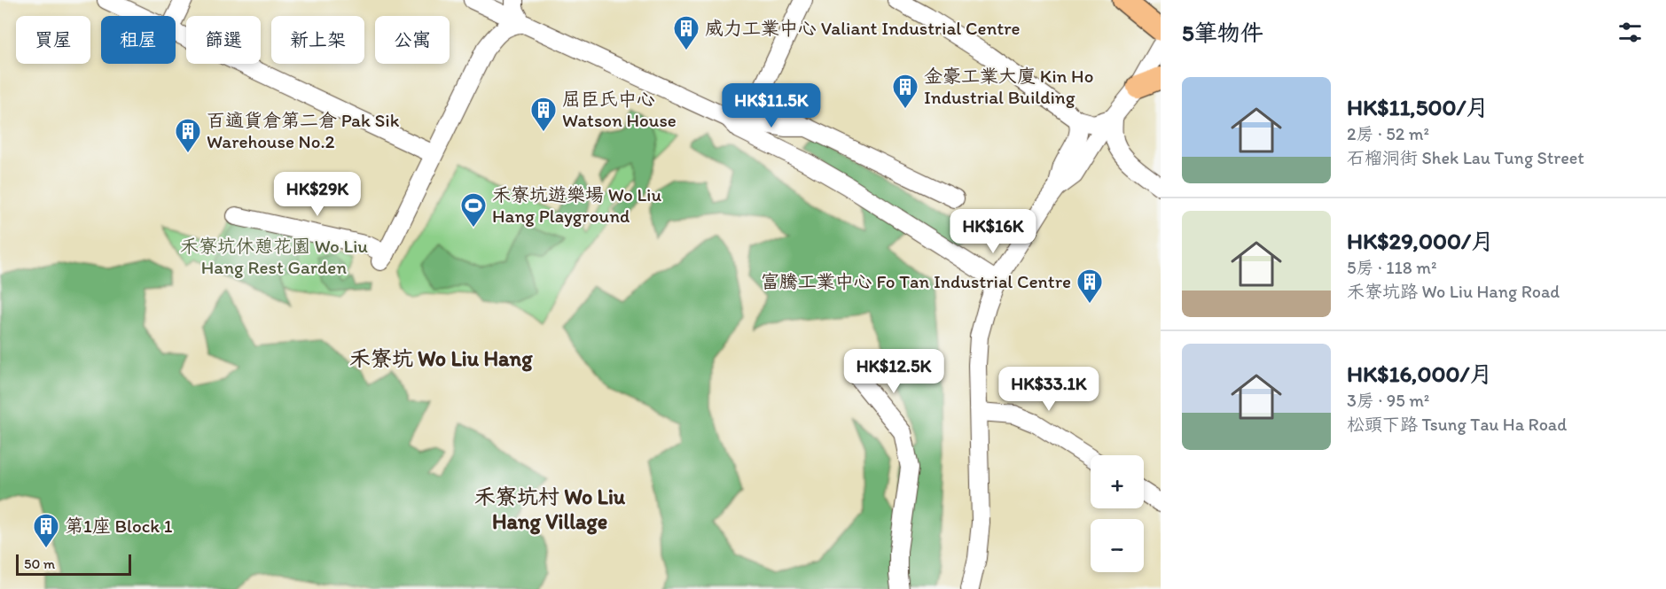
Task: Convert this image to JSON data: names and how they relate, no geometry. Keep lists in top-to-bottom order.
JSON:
{
  "districts": ["禾寮坑 Wo Liu Hang", "禾寮坑村 Wo Liu Hang Village"],
  "parks": ["禾寮坑休憩花園 Wo Liu Hang Rest Garden"],
  "places": {
    "building": [
      "威力工業中心 Valiant Industrial Centre",
      "金豪工業大廈 Kin Ho Industrial Building",
      "屈臣氏中心 Watson House",
      "百適貨倉第二倉 Pak Sik Warehouse No.2",
      "富騰工業中心 Fo Tan Industrial Centre",
      "第1座 Block 1"
    ],
    "sports": ["禾寮坑遊樂場 Wo Liu Hang Playground"]
  },
  "scale_bar": "50 m",
  "page": {
    "heading": "5筆物件",
    "chip": [
      "買屋",
      "租屋",
      "篩選",
      "新上架",
      "公寓"
    ],
    "list": [
      {
        "name": "HK$11,500/月",
        "note": "2房 · 52 m² · 石榴洞街 Shek Lau Tung Street"
      },
      {
        "name": "HK$29,000/月",
        "note": "5房 · 118 m² · 禾寮坑路 Wo Liu Hang Road"
      },
      {
        "name": "HK$16,000/月",
        "note": "3房 · 95 m² · 松頭下路 Tsung Tau Ha Road"
      }
    ],
    "price": [
      "HK$11.5K",
      "HK$29K",
      "HK$16K",
      "HK$12.5K",
      "HK$33.1K"
    ],
    "map_buttons": ["+", "−"],
    "scale": "50 m"
  }
}
